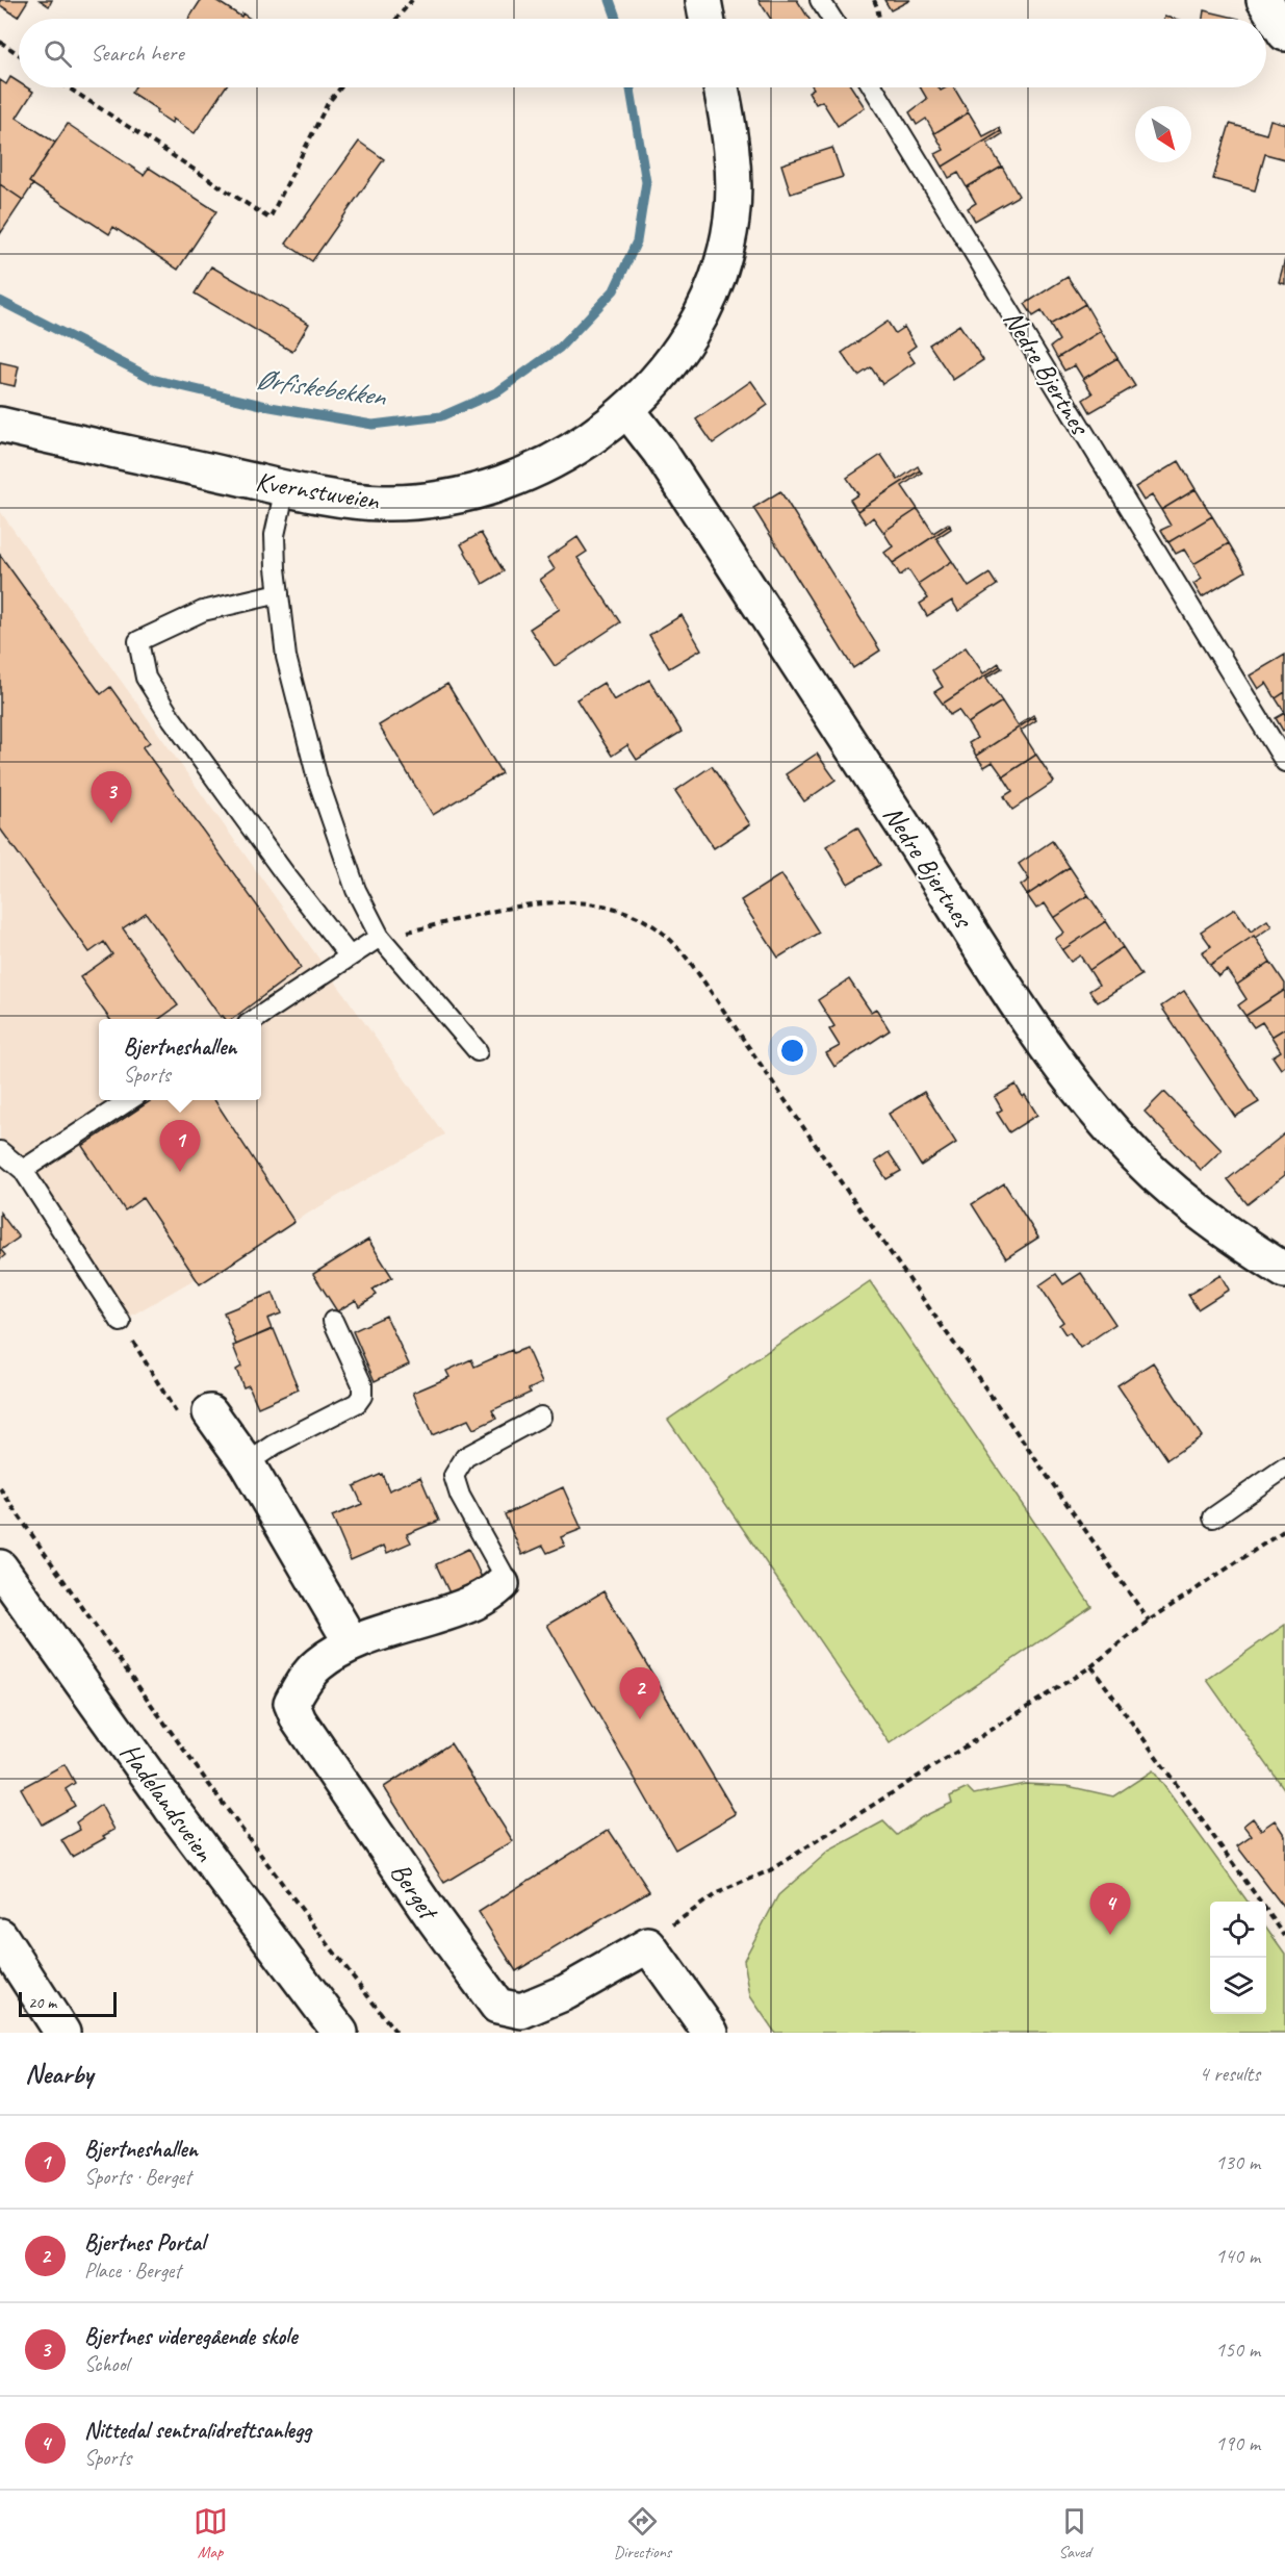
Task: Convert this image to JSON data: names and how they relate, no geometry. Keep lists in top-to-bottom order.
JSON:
{
  "streets": {
    "main road": [
      "Nedre Bjertnes",
      "Kvernstuveien",
      "Hadelandsveien",
      "Berget"
    ]
  },
  "crossings": [
    ["Nedre Bjertnes", "Kvernstuveien"]
  ],
  "water": ["Ørfiskebekken"],
  "scale_bar": "20 m",
  "north": "bottom right",
  "page": {
    "search": "Search here",
    "pins": [
      "3",
      "1",
      "2",
      "4"
    ],
    "popup": ["Bjertneshallen", "Sports"],
    "scale": "20 m",
    "heading": ["Nearby", "4 results"],
    "list": [
      {
        "mark": "1",
        "name": "Bjertneshallen",
        "note": "Sports · Berget",
        "value": "130 m"
      },
      {
        "mark": "2",
        "name": "Bjertnes Portal",
        "note": "Place · Berget",
        "value": "140 m"
      },
      {
        "mark": "3",
        "name": "Bjertnes videregående skole",
        "note": "School",
        "value": "150 m"
      },
      {
        "mark": "4",
        "name": "Nittedal sentralidrettsanlegg",
        "note": "Sports",
        "value": "190 m"
      }
    ],
    "nav": ["Map", "Directions", "Saved"]
  }
}
